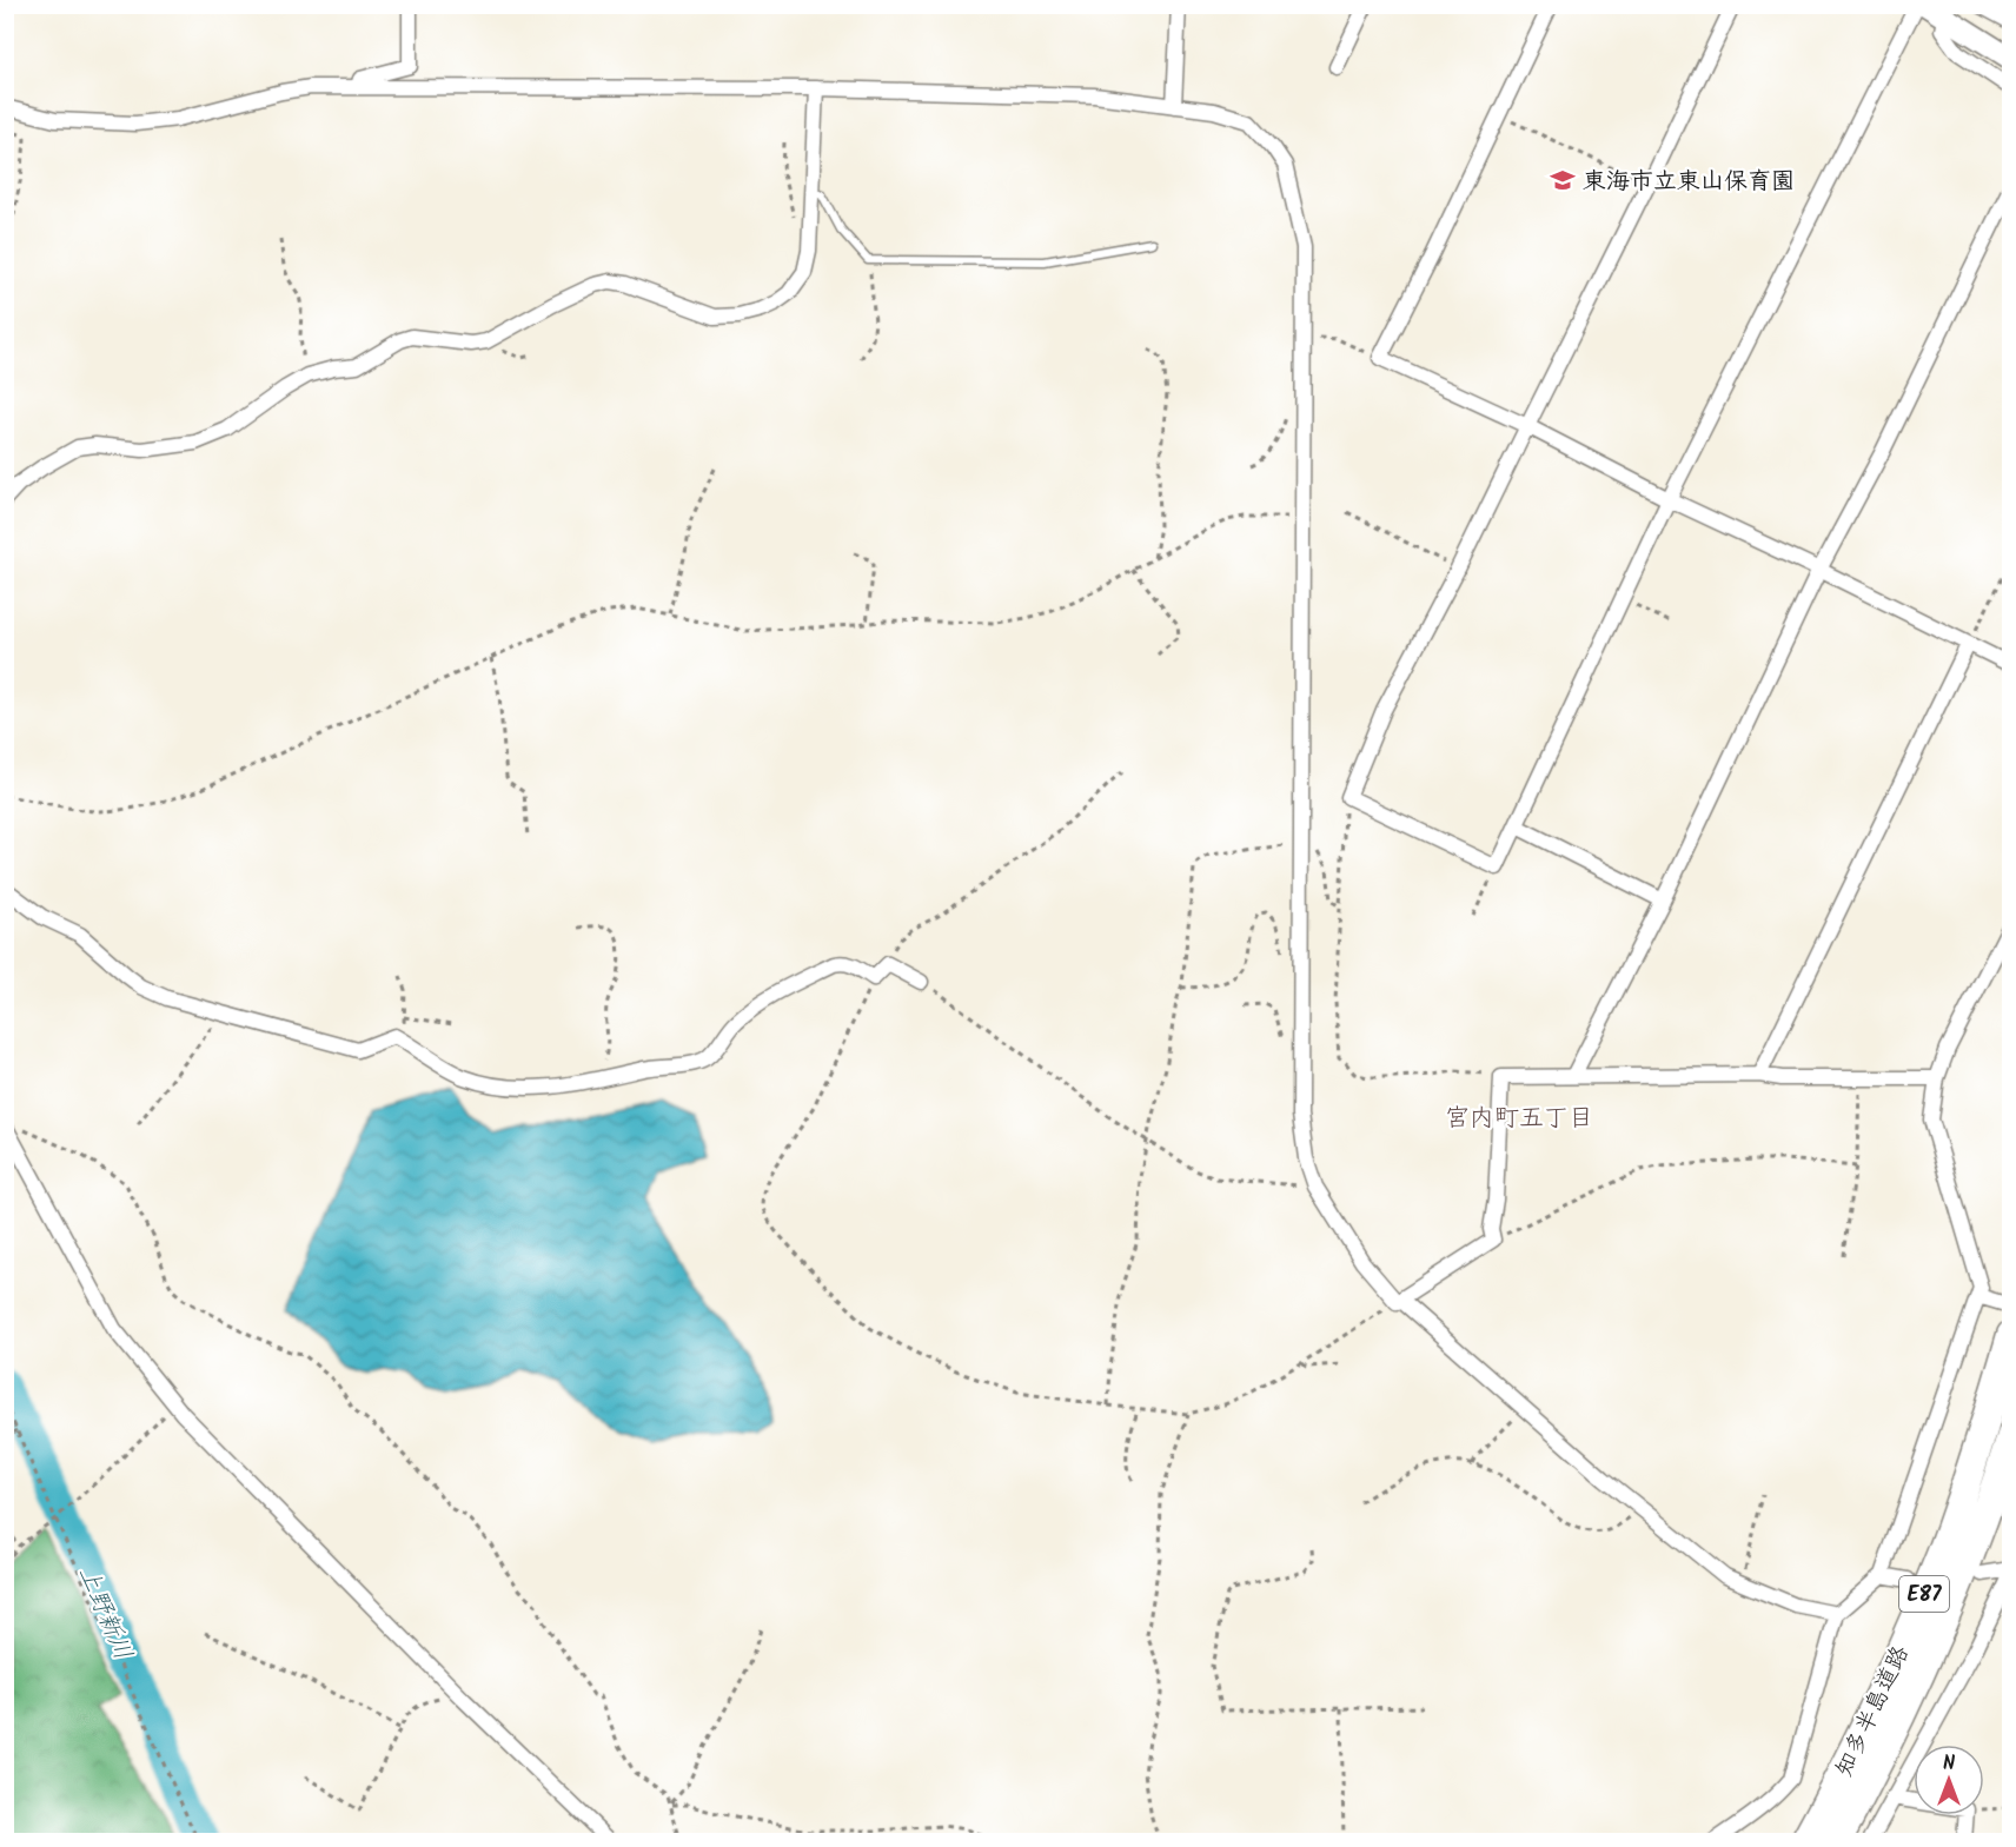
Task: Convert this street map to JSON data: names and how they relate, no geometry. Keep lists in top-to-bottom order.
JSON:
{
  "streets": {
    "highway": ["E87", "知多半島道路"]
  },
  "districts": ["宮内町五丁目"],
  "water": ["上野新川"],
  "places": {
    "school or university": ["東海市立東山保育園"]
  },
  "north": "top"
}
